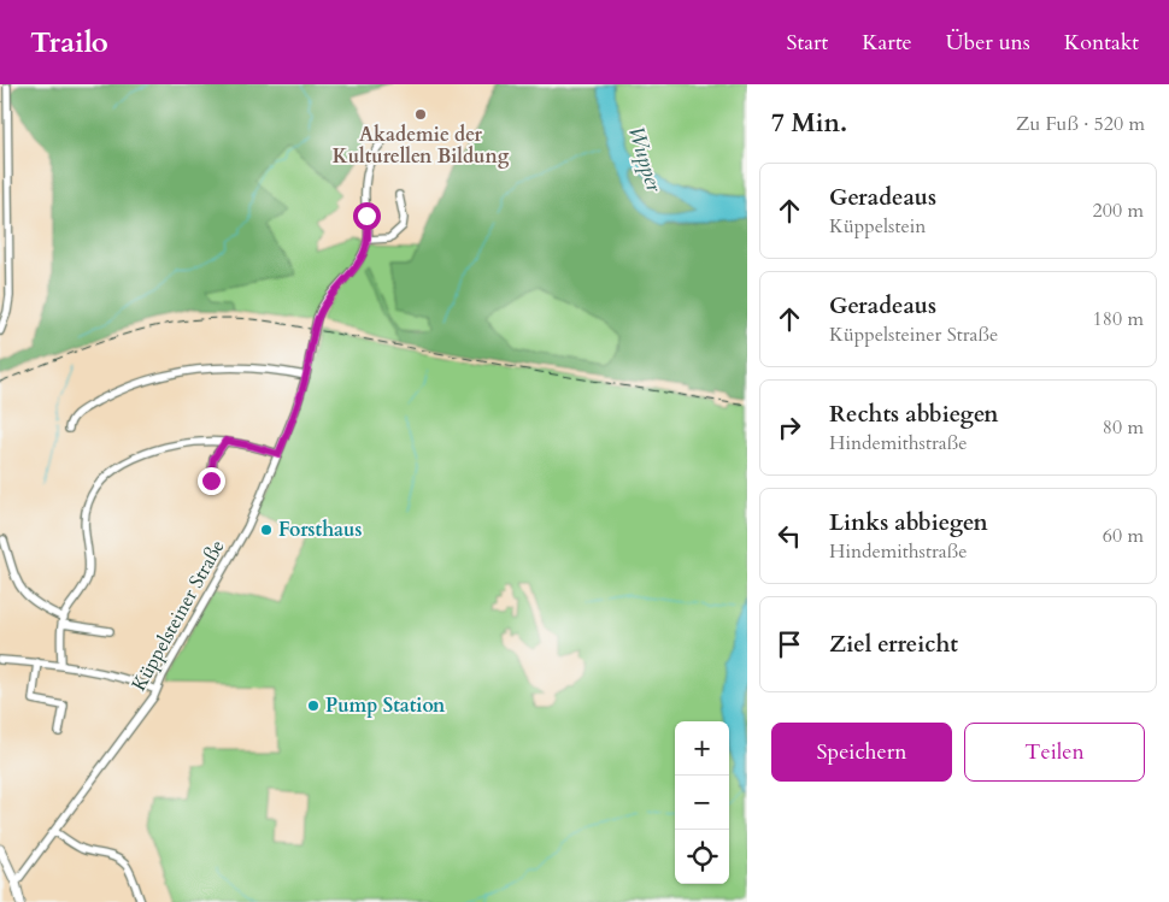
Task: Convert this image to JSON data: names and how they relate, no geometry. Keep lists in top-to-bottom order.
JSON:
{
  "streets": {
    "street": ["Küppelsteiner Straße"]
  },
  "water": ["Wupper"],
  "places": ["Akademie der Kulturellen Bildung", "Forsthaus", "Pump Station"],
  "page": {
    "header": "Trailo",
    "nav": [
      "Start",
      "Karte",
      "Über uns",
      "Kontakt"
    ],
    "heading": ["7 Min.", "Zu Fuß · 520 m"],
    "list": [
      ["Geradeaus", "Küppelstein", "200 m"],
      ["Geradeaus", "Küppelsteiner Straße", "180 m"],
      ["Rechts abbiegen", "Hindemithstraße", "80 m"],
      ["Links abbiegen", "Hindemithstraße", "60 m"],
      "Ziel erreicht"
    ],
    "buttons": ["Speichern", "Teilen"],
    "map_buttons": ["+", "−"]
  }
}
